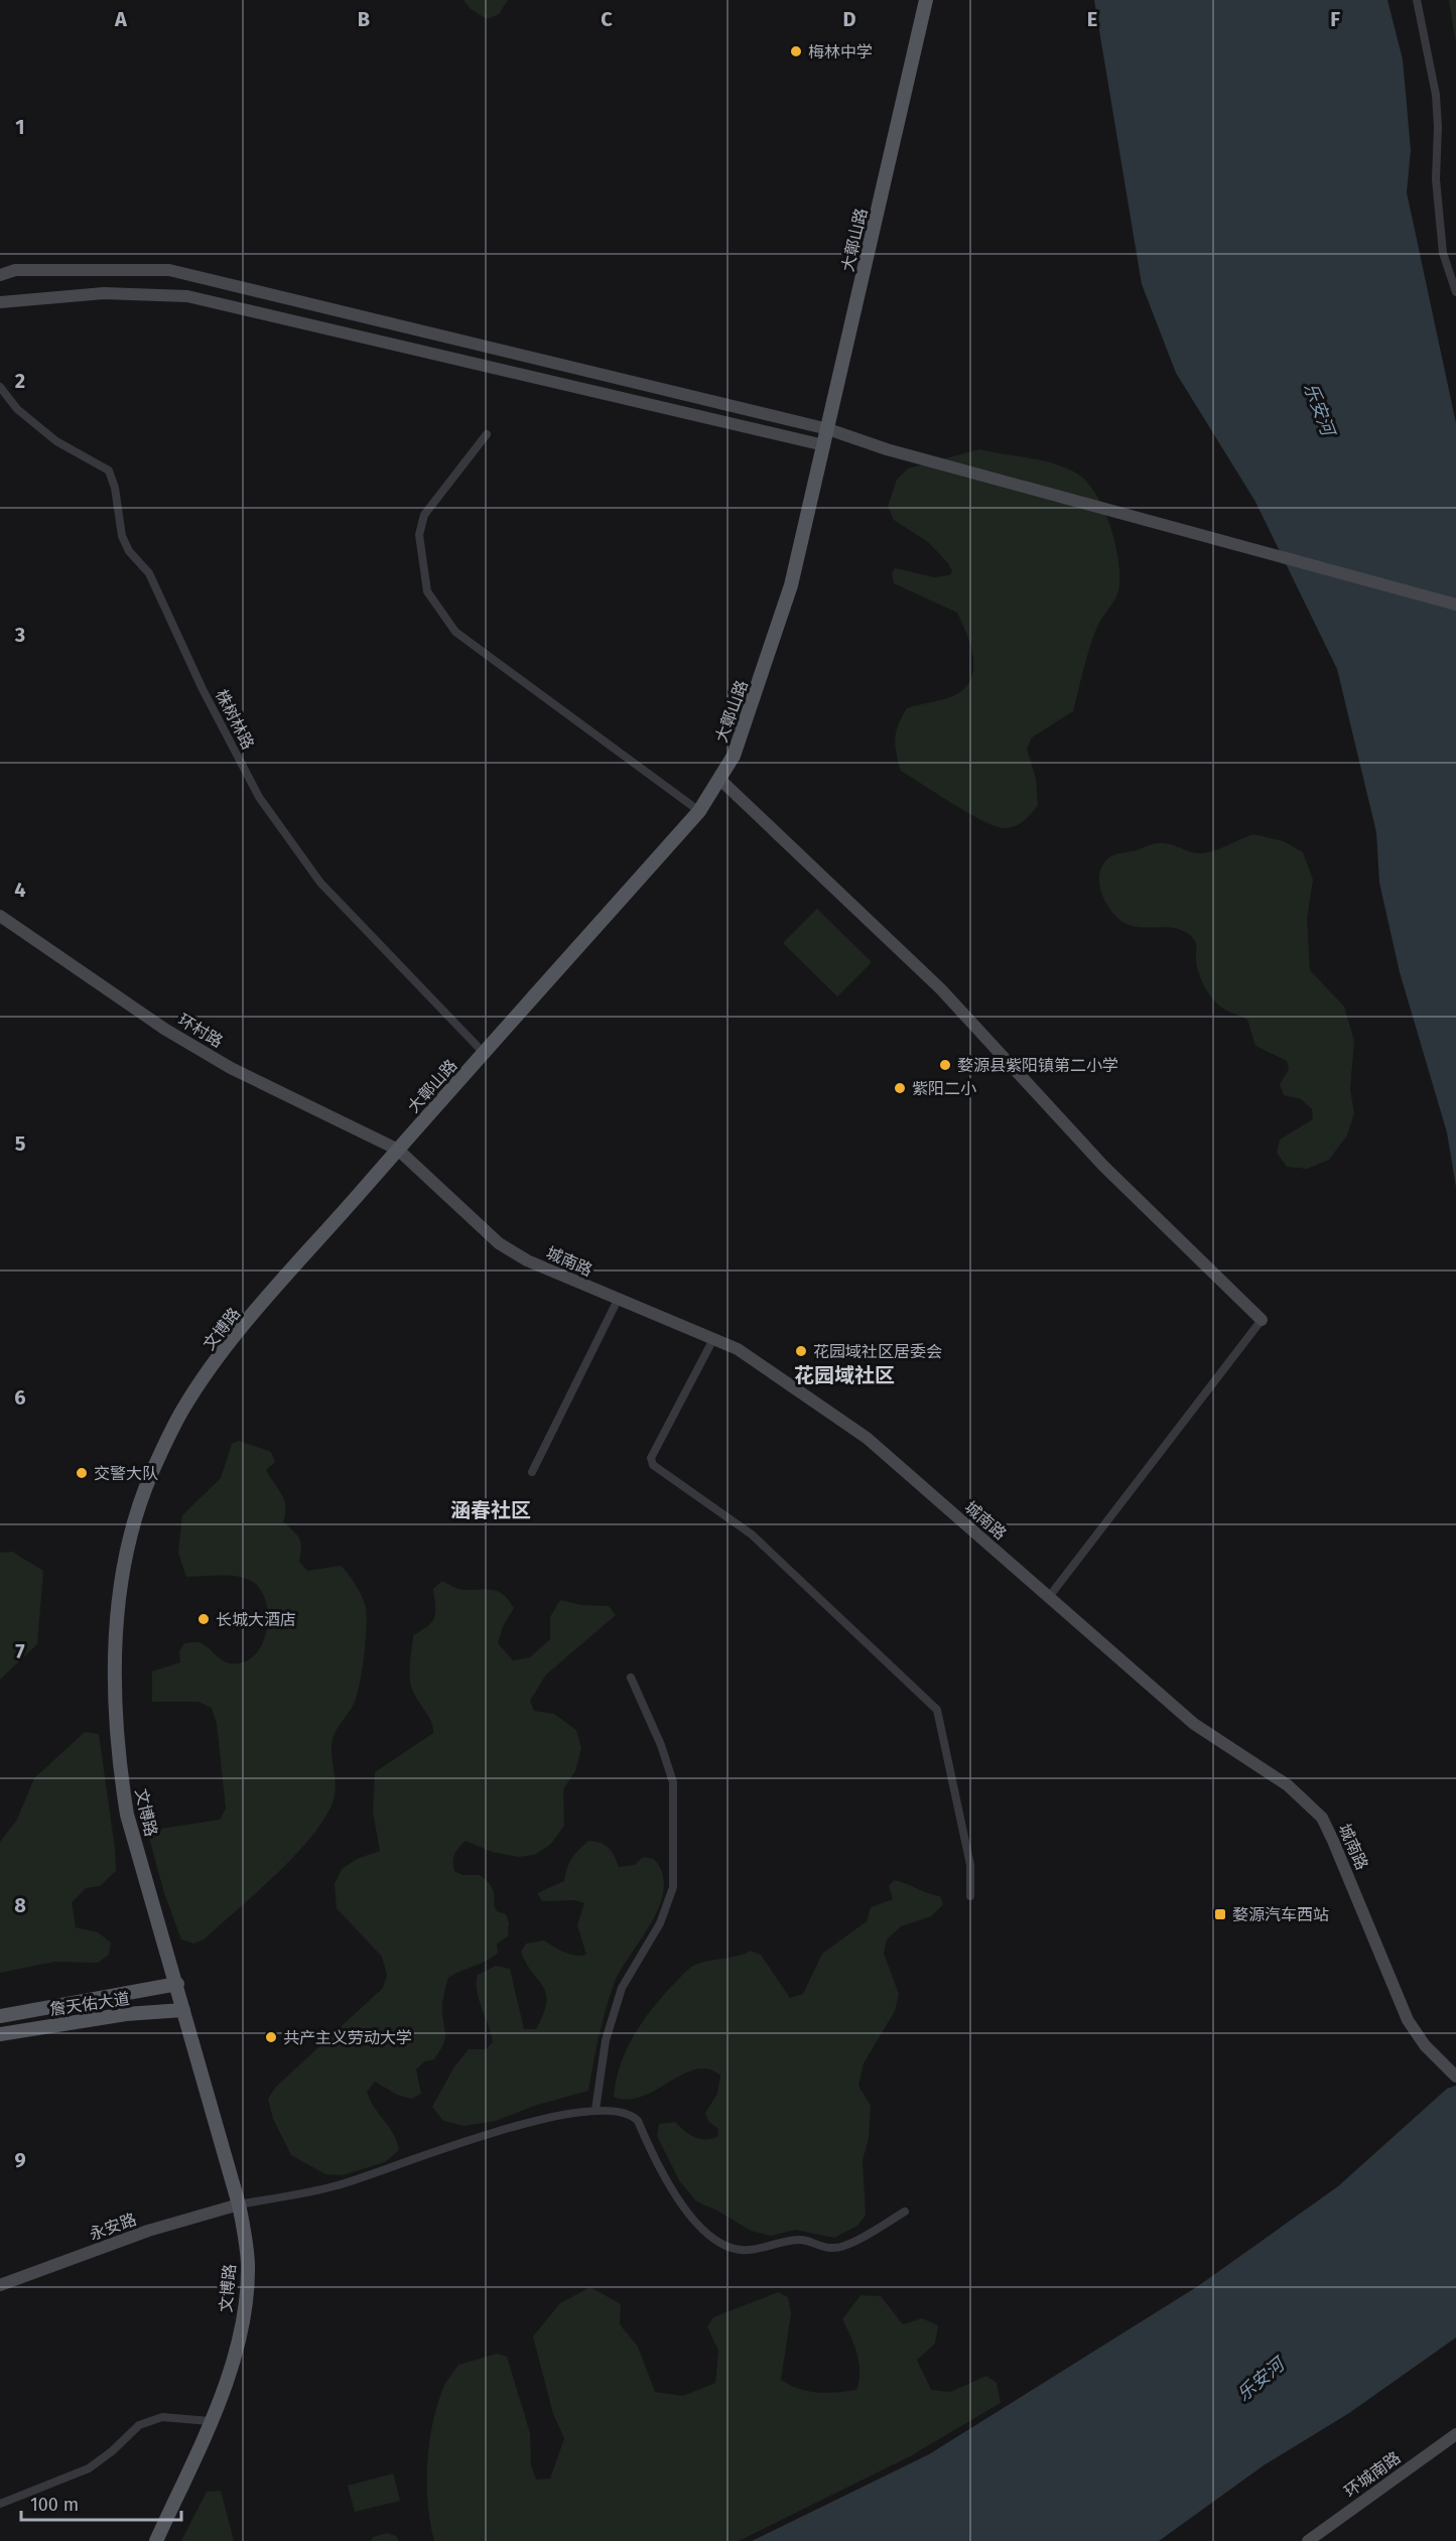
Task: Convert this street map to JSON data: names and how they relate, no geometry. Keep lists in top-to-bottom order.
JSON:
{
  "streets": {
    "main road": ["大鄣山路", "文博路", "詹天佑大道"],
    "street": [
      "株树林路",
      "环村路",
      "城南路",
      "永安路",
      "环城南路"
    ]
  },
  "crossings": [
    ["大鄣山路", "株树林路"],
    ["大鄣山路", "环村路"],
    ["大鄣山路", "城南路"],
    ["大鄣山路", "文博路"],
    ["环村路", "城南路"],
    ["环村路", "文博路"],
    ["城南路", "文博路"],
    ["文博路", "詹天佑大道"],
    ["文博路", "永安路"]
  ],
  "districts": ["花园域社区", "涵春社区"],
  "water": ["乐安河"],
  "places": {
    "other": [
      "梅林中学",
      "婺源县紫阳镇第二小学",
      "紫阳二小",
      "花园域社区居委会",
      "交警大队",
      "长城大酒店",
      "共产主义劳动大学"
    ],
    "transit": ["婺源汽车西站"]
  },
  "scale_bar": "100 m",
  "grid": {
    "columns": [
      "A",
      "B",
      "C",
      "D",
      "E",
      "F"
    ],
    "rows": [
      "1",
      "2",
      "3",
      "4",
      "5",
      "6",
      "7",
      "8",
      "9"
    ]
  }
}
